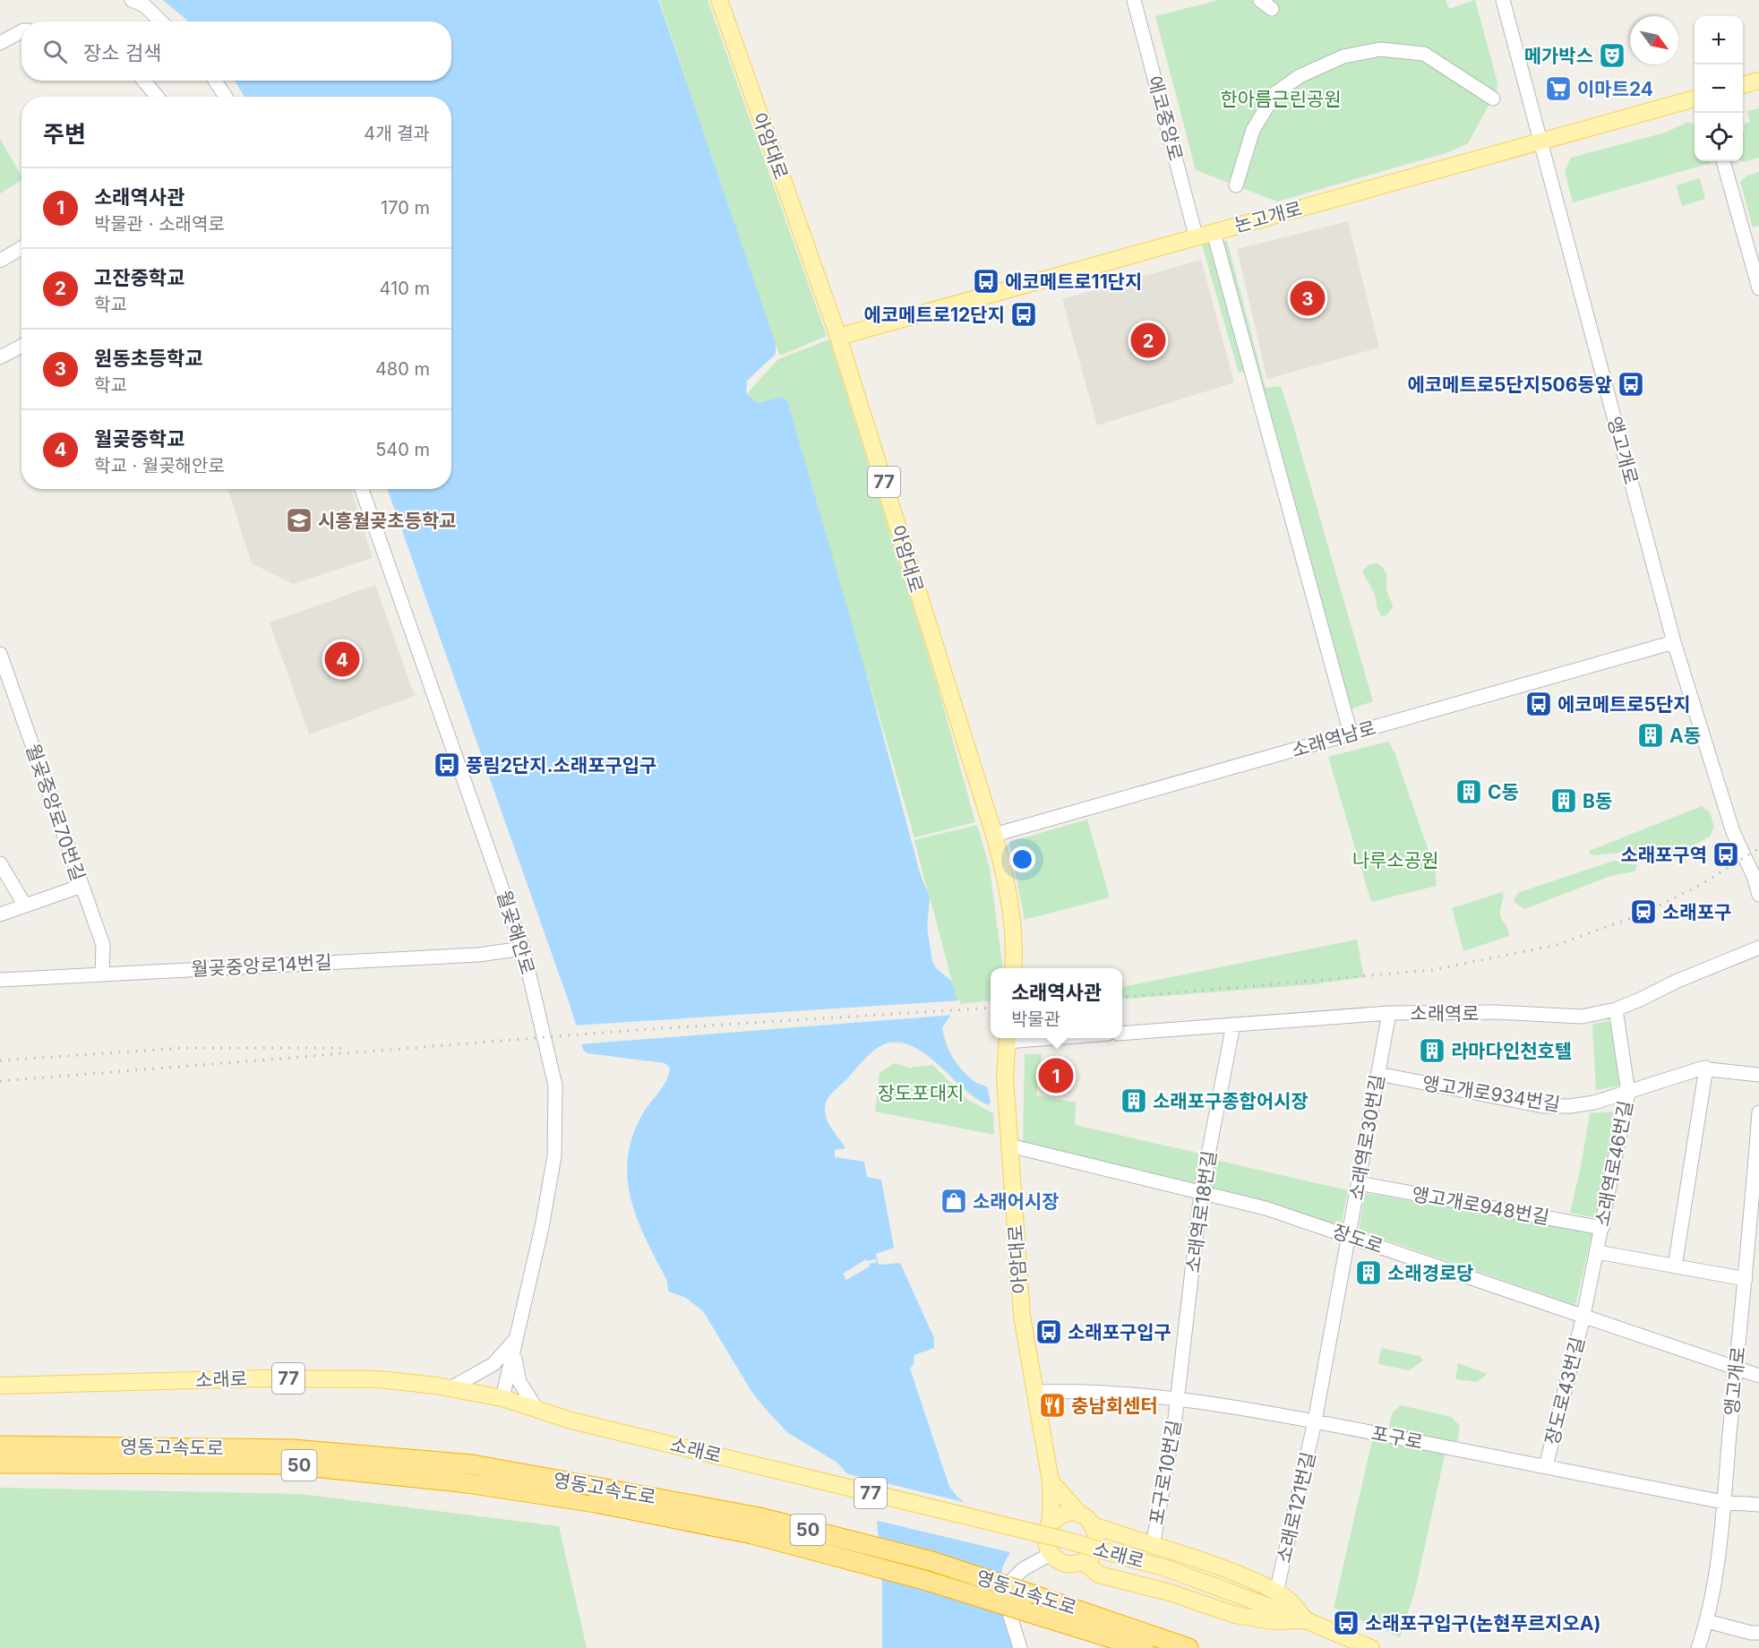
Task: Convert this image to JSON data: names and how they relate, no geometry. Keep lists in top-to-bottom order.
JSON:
{
  "streets": {
    "highway": ["영동고속도로", "50"],
    "main road": [
      "아암대로",
      "논고개로",
      "77",
      "소래로"
    ],
    "street": [
      "에코중앙로",
      "앵고개로",
      "소래역남로",
      "월곶중앙로70번길",
      "월곶해안로",
      "월곶중앙로14번길",
      "소래역로",
      "앵고개로934번길",
      "소래역로30번길",
      "소래역로46번길",
      "앵고개로948번길",
      "소래역로18번길",
      "장도로",
      "장도로43번길",
      "포구로",
      "포구로10번길",
      "소래로121번길"
    ]
  },
  "crossings": [
    ["에코중앙로", "논고개로"],
    ["아암대로", "논고개로"],
    ["아암대로", "소래역남로"],
    ["아암대로", "장도로"],
    ["아암대로", "포구로"],
    ["논고개로", "앵고개로"],
    ["앵고개로", "소래역남로"],
    ["앵고개로", "장도로"],
    ["앵고개로", "포구로"],
    ["월곶중앙로70번길", "월곶중앙로14번길"],
    ["월곶해안로", "월곶중앙로14번길"],
    ["월곶해안로", "소래로"],
    ["소래역로", "소래역로30번길"],
    ["소래역로", "소래역로46번길"],
    ["소래역로", "소래역로18번길"],
    ["앵고개로934번길", "소래역로30번길"],
    ["앵고개로934번길", "소래역로46번길"],
    ["소래역로30번길", "앵고개로948번길"],
    ["소래역로30번길", "장도로"],
    ["소래역로30번길", "포구로"],
    ["소래역로30번길", "소래로121번길"],
    ["소래역로46번길", "앵고개로948번길"],
    ["소래역로46번길", "장도로"],
    ["소래역로46번길", "장도로43번길"],
    ["소래역로18번길", "장도로"],
    ["소래역로18번길", "포구로"],
    ["소래역로18번길", "포구로10번길"],
    ["장도로", "장도로43번길"],
    ["장도로43번길", "포구로"],
    ["포구로", "포구로10번길"],
    ["포구로", "소래로121번길"]
  ],
  "parks": ["한아름근린공원", "나루소공원", "장도포대지"],
  "places": {
    "theatre": ["메가박스"],
    "supermarket": ["이마트24"],
    "bus stop": [
      "에코메트로11단지",
      "에코메트로12단지",
      "에코메트로5단지506동앞",
      "에코메트로5단지",
      "풍림2단지.소래포구입구",
      "소래포구역",
      "소래포구입구",
      "소래포구입구(논현푸르지오A)"
    ],
    "school or university": ["시흥월곶초등학교"],
    "building": [
      "A동",
      "C동",
      "B동",
      "라마다인천호텔",
      "소래포구종합어시장",
      "소래경로당"
    ],
    "station": ["소래포구"],
    "shop": ["소래어시장"],
    "restaurant": ["충남회센터"]
  },
  "north": "bottom right",
  "page": {
    "map_buttons": ["+", "−"],
    "search": "장소 검색",
    "heading": ["주변", "4개 결과"],
    "list": [
      {
        "mark": "1",
        "name": "소래역사관",
        "note": "박물관 · 소래역로",
        "value": "170 m"
      },
      {
        "mark": "2",
        "name": "고잔중학교",
        "note": "학교",
        "value": "410 m"
      },
      {
        "mark": "3",
        "name": "원동초등학교",
        "note": "학교",
        "value": "480 m"
      },
      {
        "mark": "4",
        "name": "월곶중학교",
        "note": "학교 · 월곶해안로",
        "value": "540 m"
      }
    ],
    "pins": [
      "3",
      "2",
      "4",
      "1"
    ],
    "popup": ["소래역사관", "박물관"]
  }
}
